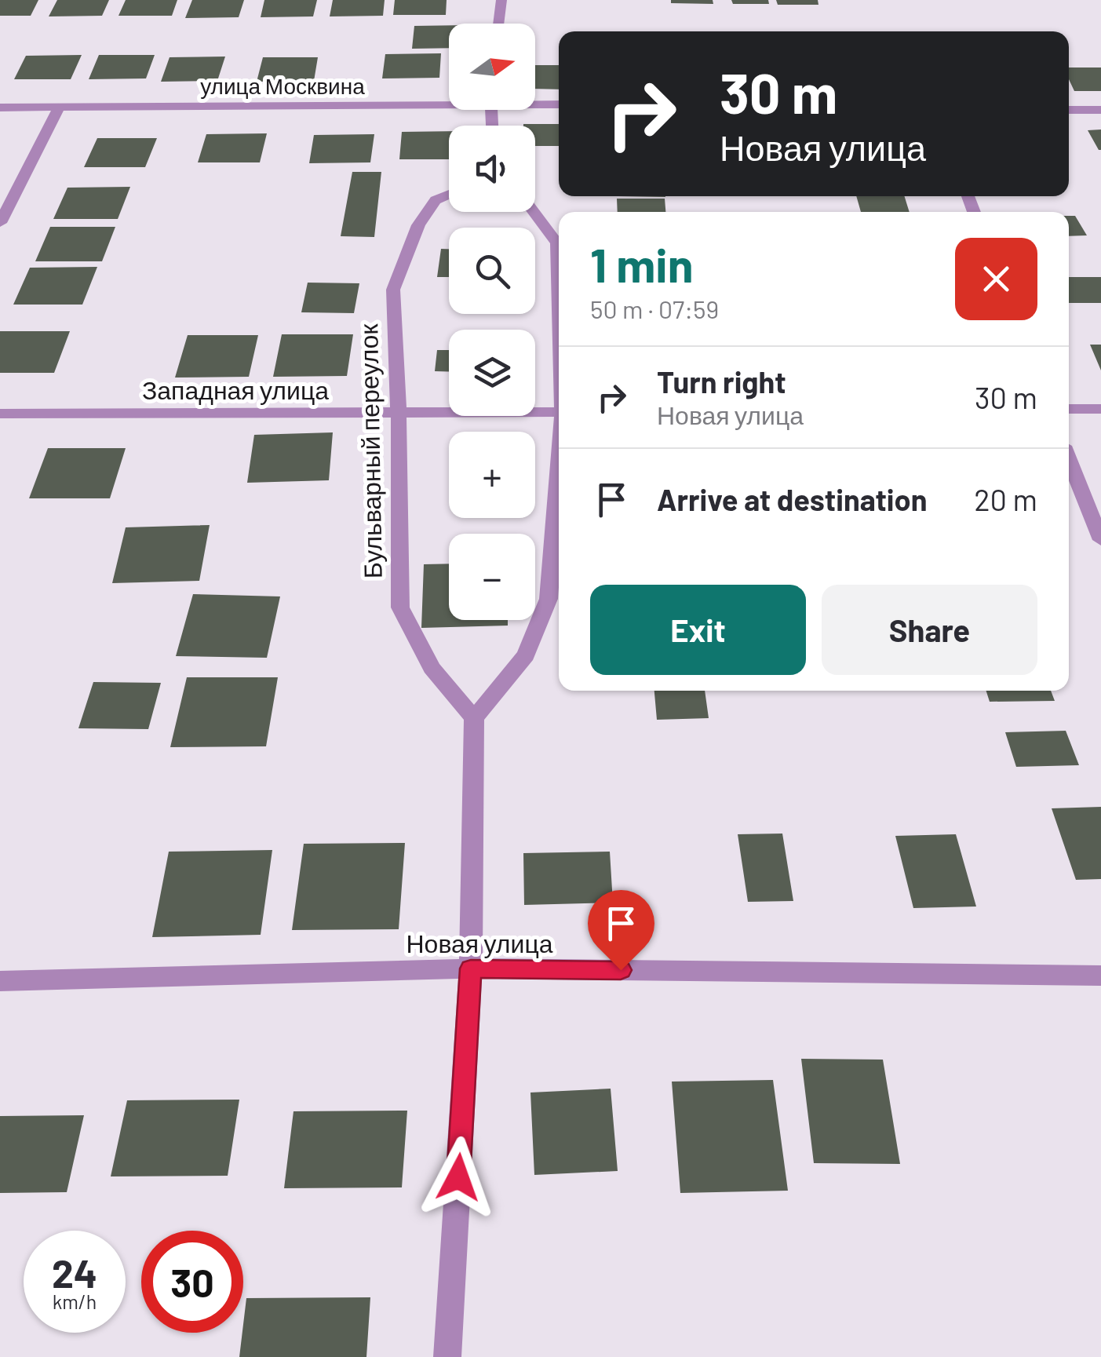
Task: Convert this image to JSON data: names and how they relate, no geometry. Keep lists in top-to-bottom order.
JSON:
{
  "streets": {
    "street": [
      "улица Москвина",
      "Западная улица",
      "Бульварный переулок",
      "Новая улица"
    ]
  },
  "crossings": [
    ["Западная улица", "Бульварный переулок"]
  ],
  "north": "right",
  "page": {
    "map_buttons": ["+", "−"],
    "turn": ["30 m", "Новая улица"],
    "heading": ["1 min", "50 m · 07:59"],
    "list": [
      {
        "name": "Turn right",
        "note": "Новая улица",
        "value": "30 m"
      },
      {
        "name": "Arrive at destination",
        "value": "20 m"
      }
    ],
    "buttons": ["Exit", "Share"],
    "speed": "24 km/h",
    "limit": "30"
  }
}
